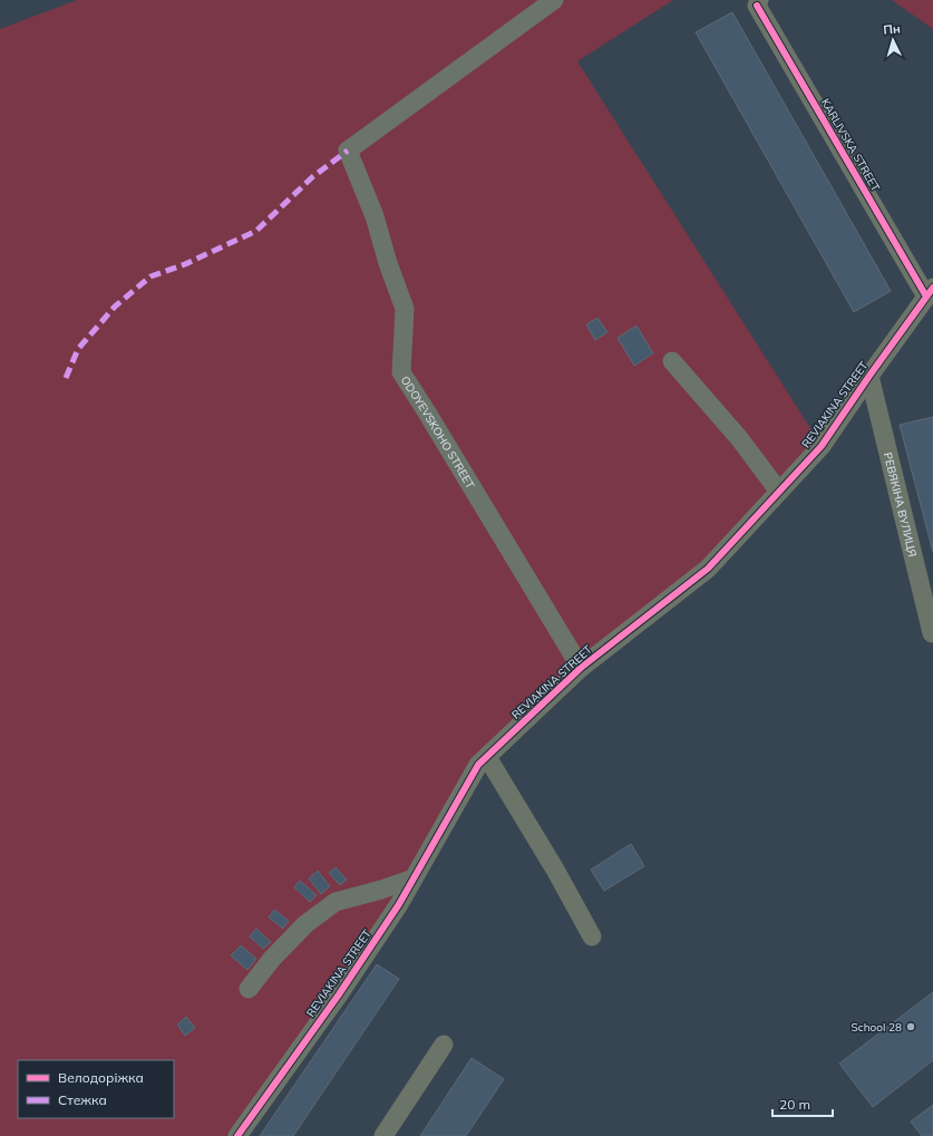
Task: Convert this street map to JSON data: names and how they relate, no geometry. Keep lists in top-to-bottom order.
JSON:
{
  "streets": {
    "street": [
      "KARLIVSKA STREET",
      "REVIAKINA STREET",
      "ODOYEVSKOHO STREET",
      "РЕВЯКІНА ВУЛИЦЯ"
    ]
  },
  "crossings": [
    ["KARLIVSKA STREET", "REVIAKINA STREET"],
    ["REVIAKINA STREET", "ODOYEVSKOHO STREET"],
    ["REVIAKINA STREET", "РЕВЯКІНА ВУЛИЦЯ"]
  ],
  "places": ["School 28"],
  "legend": ["Велодоріжка", "Стежка"],
  "scale_bar": "20 m",
  "north": "top"
}
